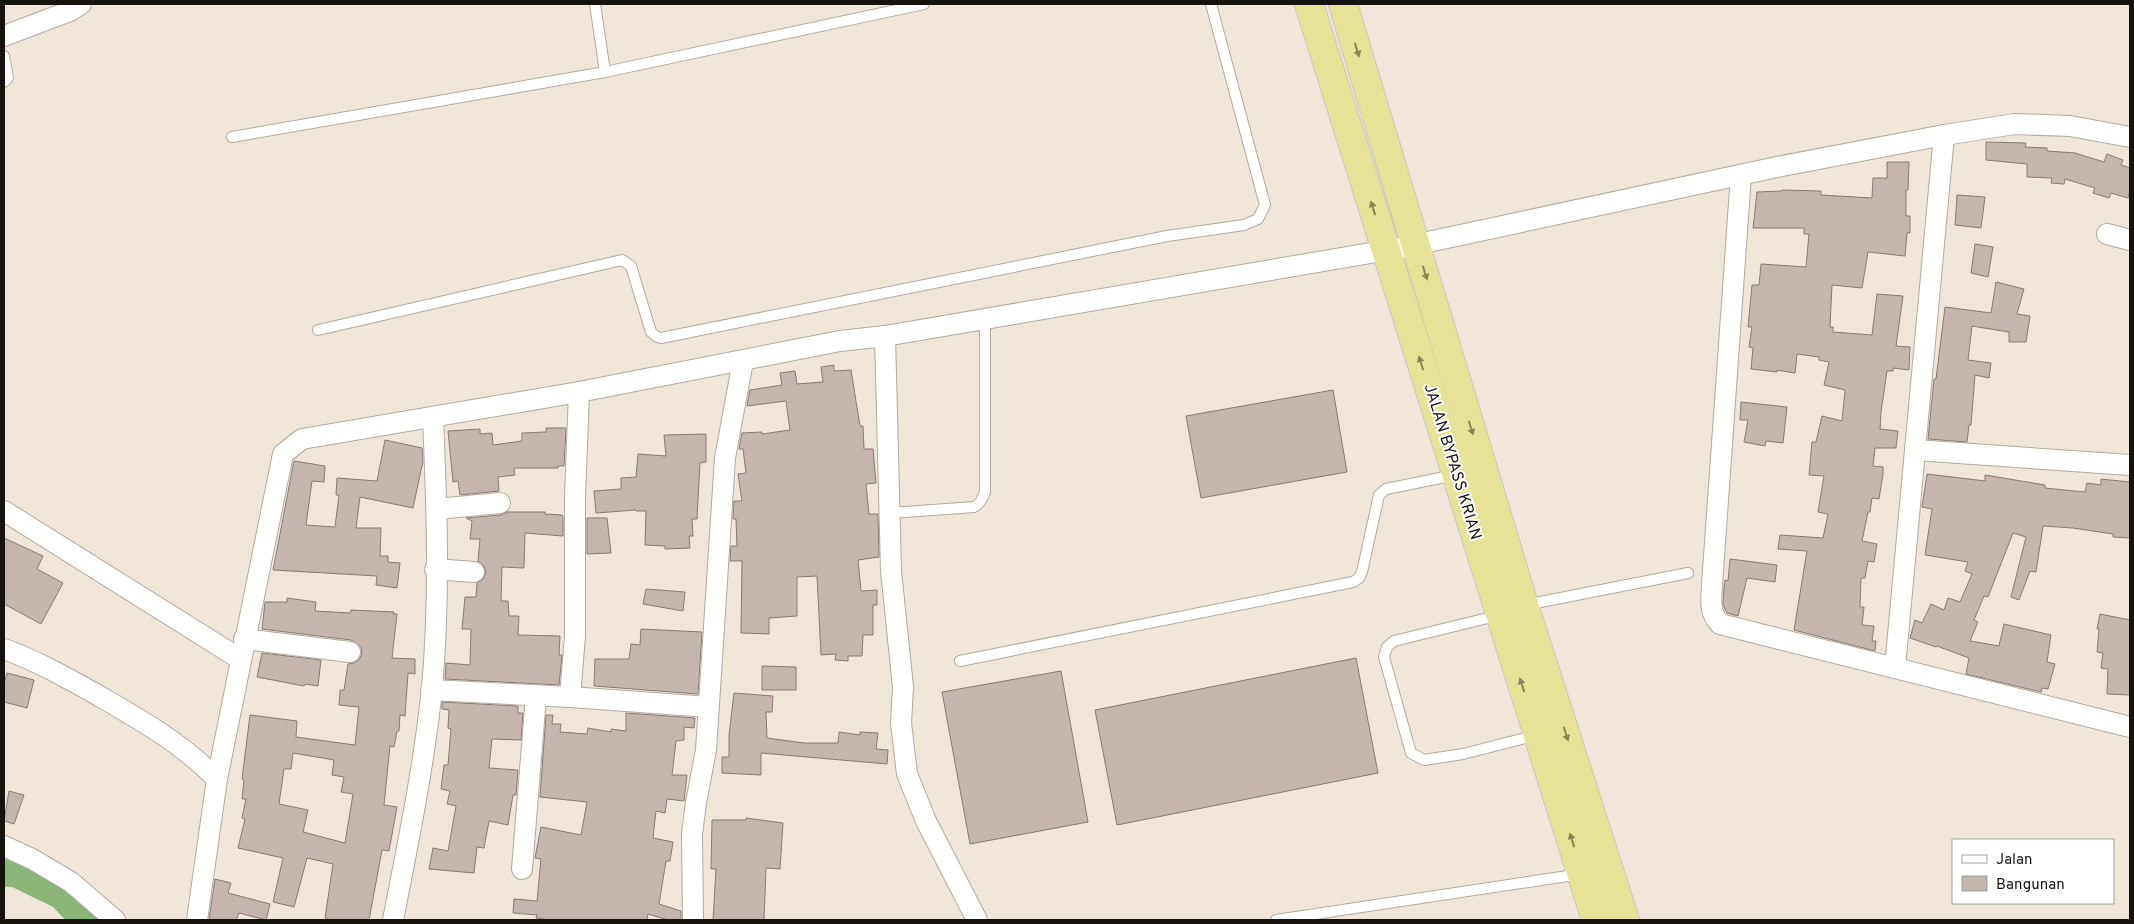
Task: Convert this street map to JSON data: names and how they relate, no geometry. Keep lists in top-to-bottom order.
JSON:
{
  "streets": {
    "highway": ["JALAN BYPASS KRIAN"]
  },
  "legend": ["Jalan", "Bangunan"]
}
